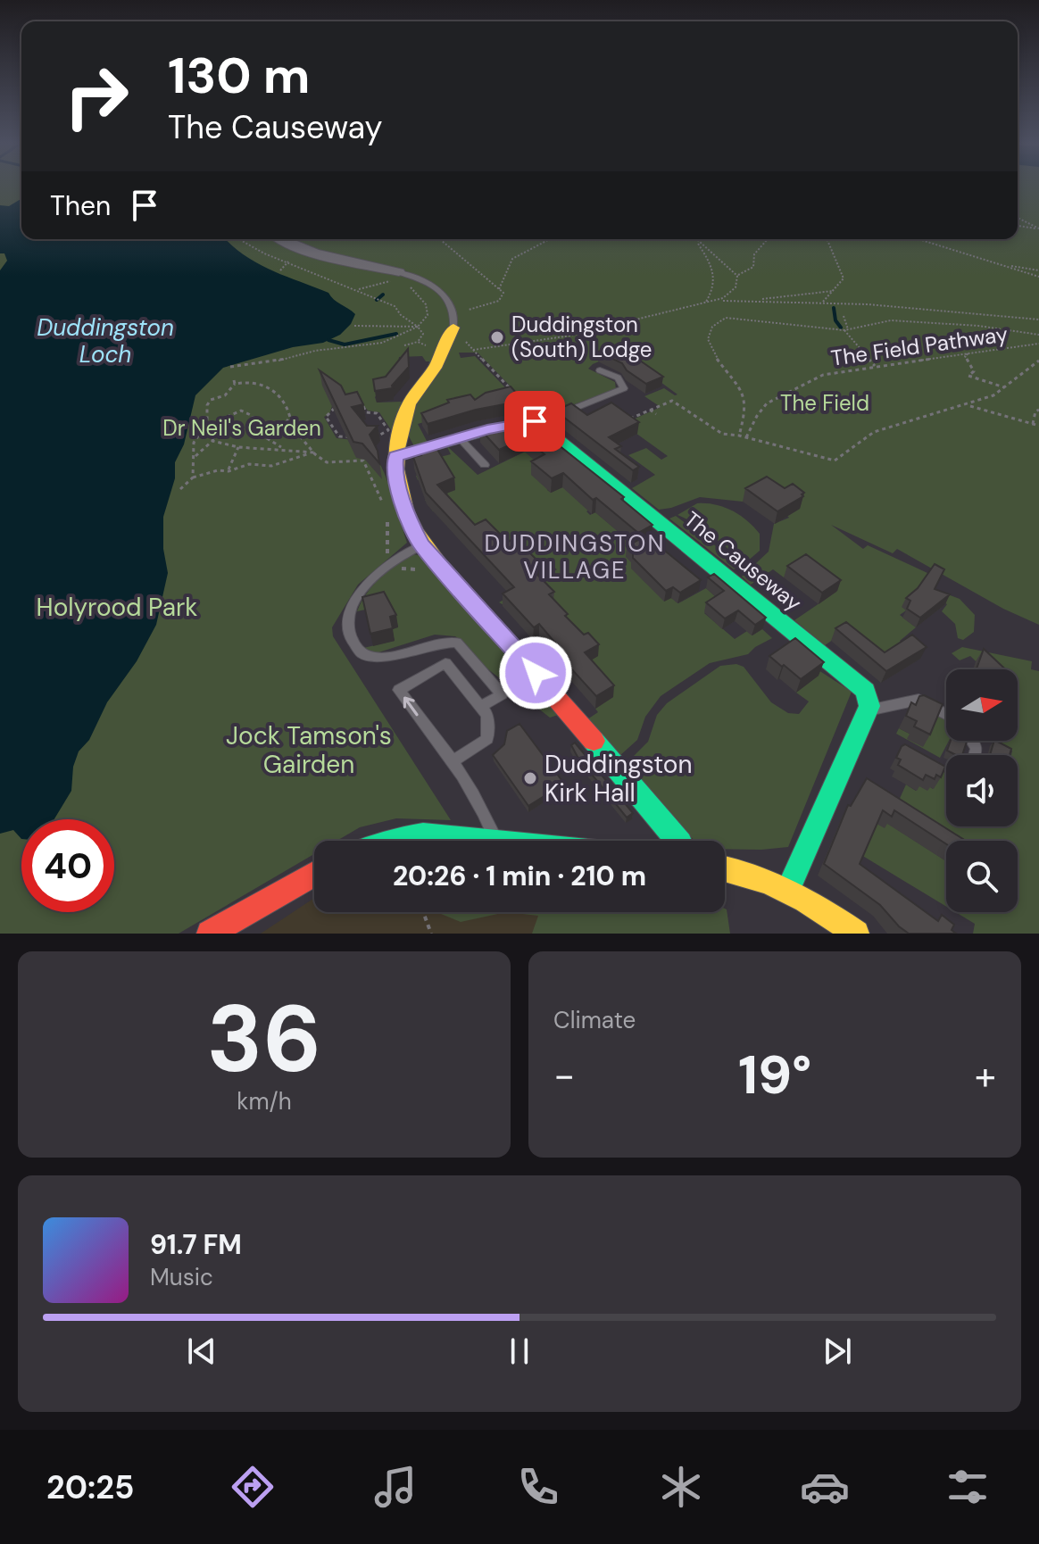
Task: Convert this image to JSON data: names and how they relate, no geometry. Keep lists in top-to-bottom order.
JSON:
{
  "streets": {
    "street": ["The Causeway"],
    "path": ["The Field Pathway"]
  },
  "districts": ["DUDDINGSTON VILLAGE"],
  "water": ["Duddingston Loch"],
  "parks": [
    "The Field",
    "Dr Neil's Garden",
    "Holyrood Park",
    "Jock Tamson's Gairden"
  ],
  "places": ["Duddingston (South) Lodge", "Duddingston Kirk Hall"],
  "north": "right",
  "page": {
    "turn": ["130 m", "The Causeway"],
    "then": "Then",
    "limit": "40",
    "trip": "20:26 · 1 min · 210 m",
    "tile": [
      ["36", "km/h"],
      "Climate"
    ],
    "heat": ["−", "19°", "+"],
    "song": ["91.7 FM", "Music"],
    "tabs": "20:25"
  }
}
